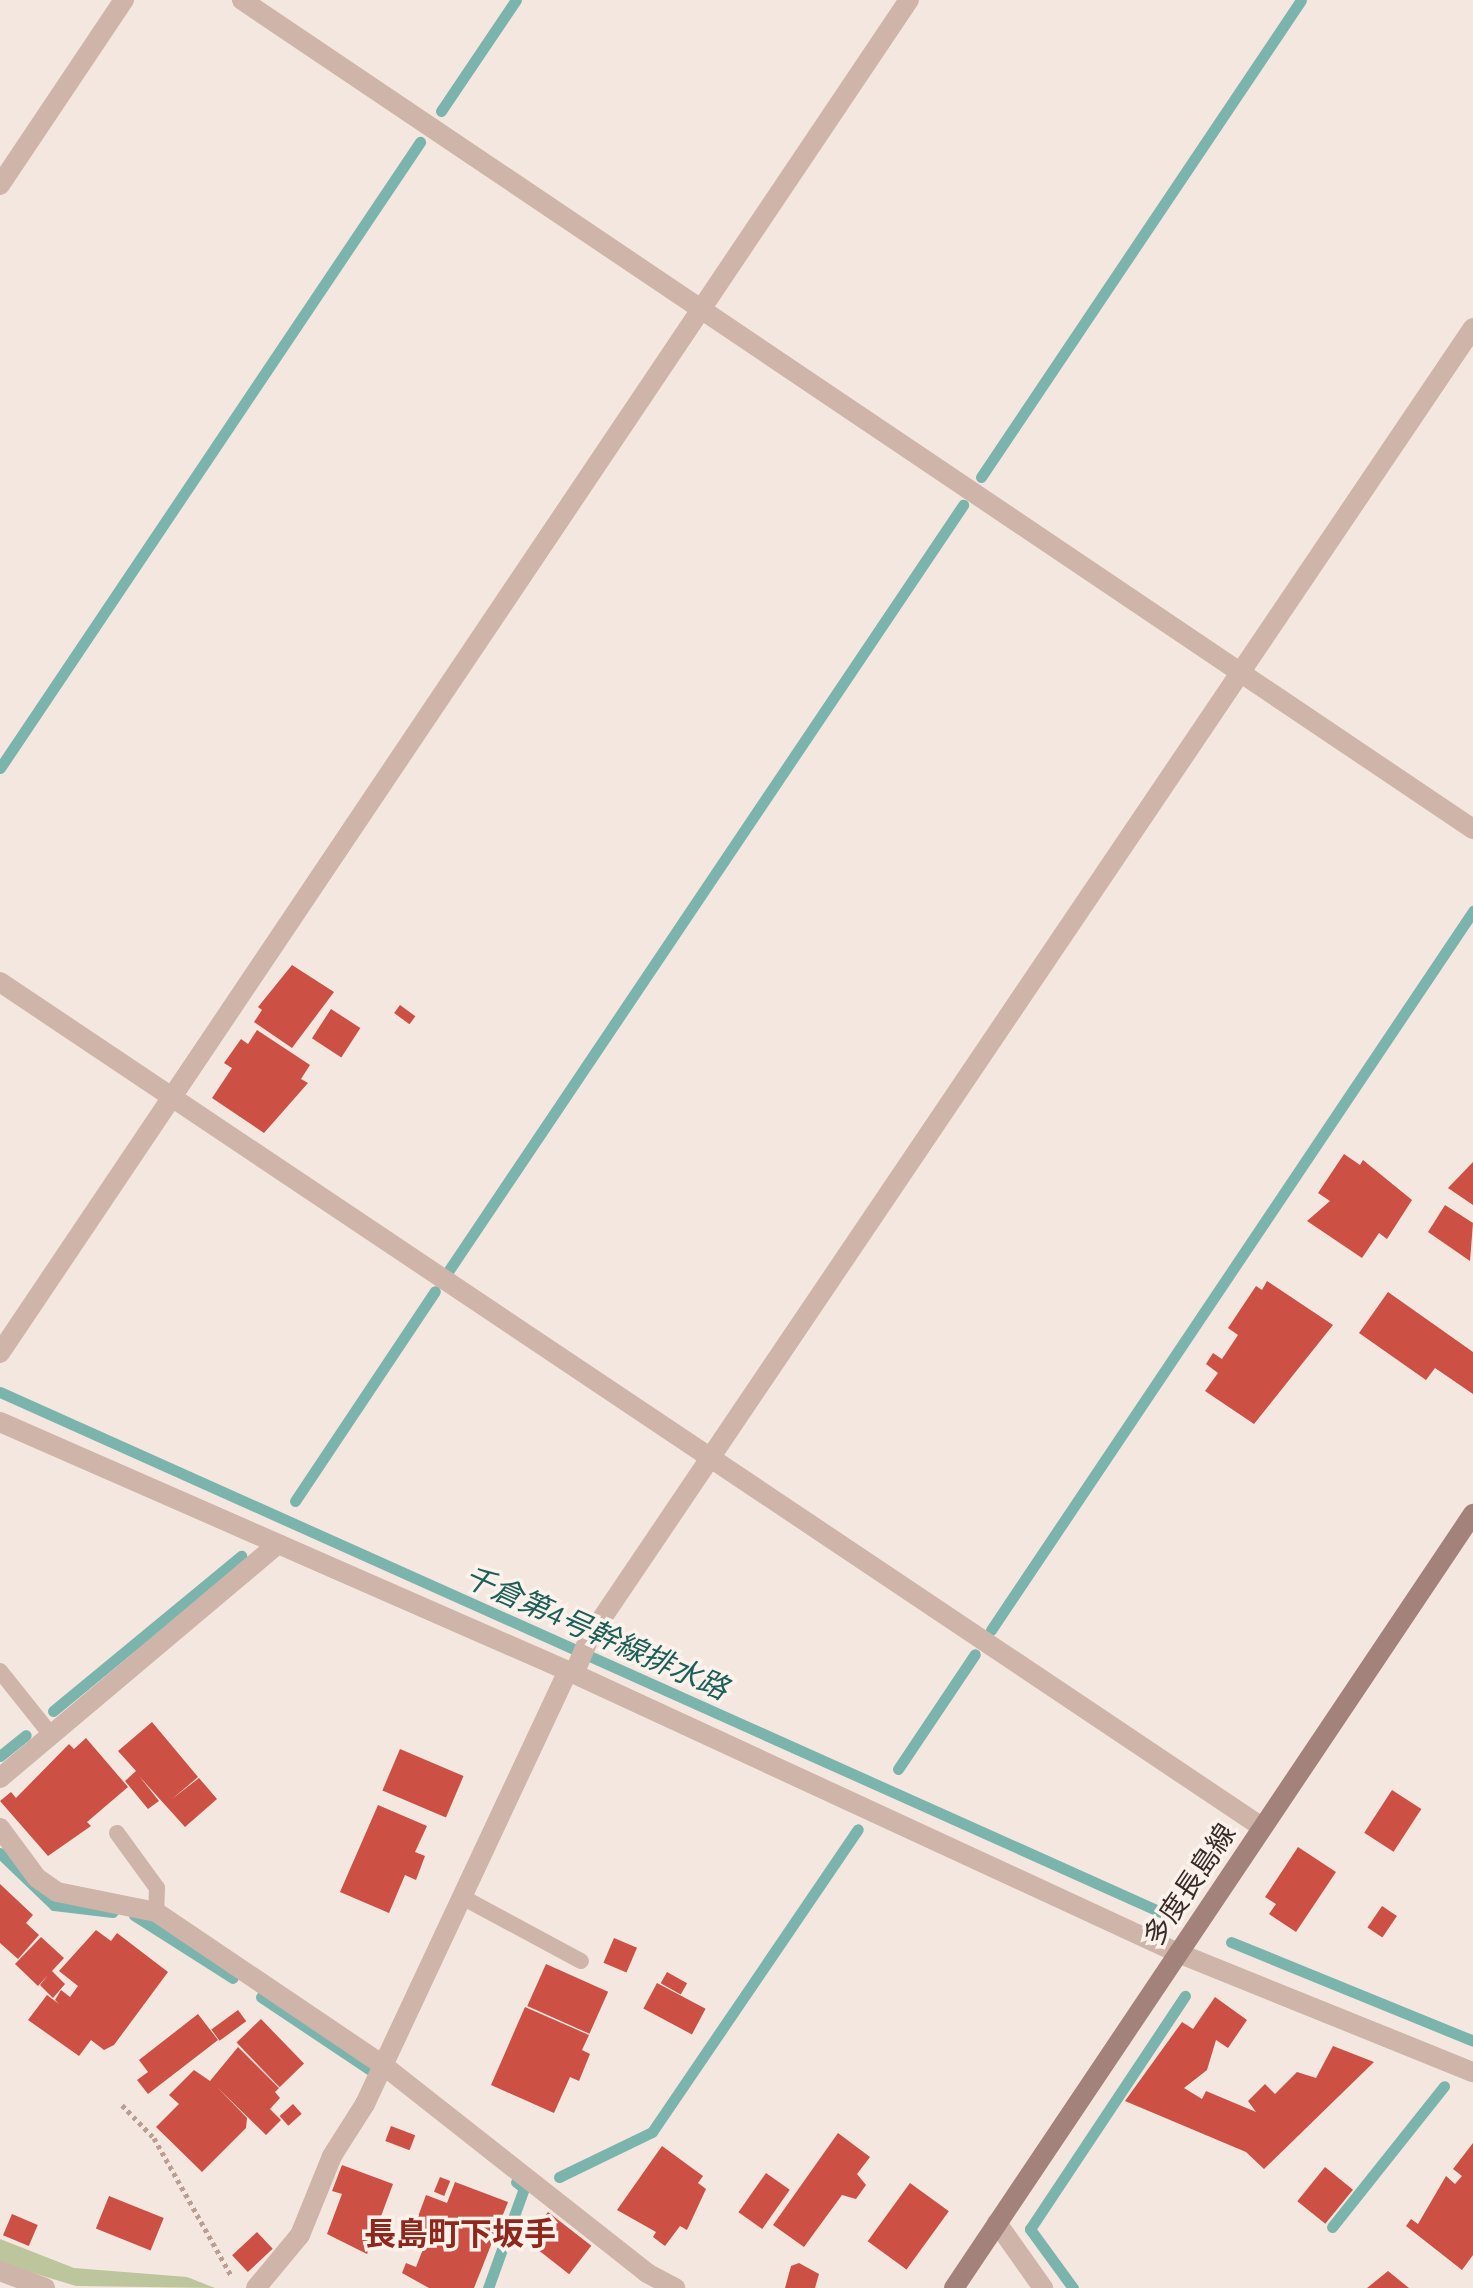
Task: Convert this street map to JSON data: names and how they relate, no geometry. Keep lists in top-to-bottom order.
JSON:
{
  "streets": {
    "main road": ["多度長島線"]
  },
  "districts": ["長島町下坂手"],
  "water": ["千倉第4号幹線排水路"]
}
